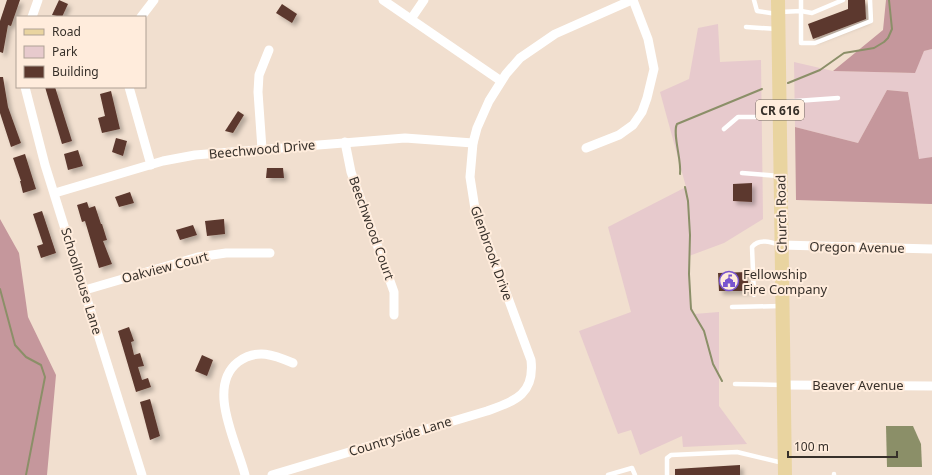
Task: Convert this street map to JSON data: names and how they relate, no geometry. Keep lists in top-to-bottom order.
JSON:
{
  "streets": {
    "main road": ["CR 616", "Church Road"],
    "street": [
      "Beechwood Drive",
      "Beechwood Court",
      "Oregon Avenue",
      "Glenbrook Drive",
      "Oakview Court",
      "Schoolhouse Lane",
      "Beaver Avenue",
      "Countryside Lane"
    ]
  },
  "crossings": [
    ["Beechwood Drive", "Beechwood Court"],
    ["Beechwood Drive", "Glenbrook Drive"],
    ["Beechwood Drive", "Schoolhouse Lane"],
    ["Church Road", "Oregon Avenue"],
    ["Church Road", "Beaver Avenue"],
    ["Glenbrook Drive", "Countryside Lane"],
    ["Oakview Court", "Schoolhouse Lane"]
  ],
  "places": {
    "public building": ["Fellowship Fire Company"]
  },
  "legend": ["Road", "Park", "Building"],
  "scale_bar": "100 m"
}
